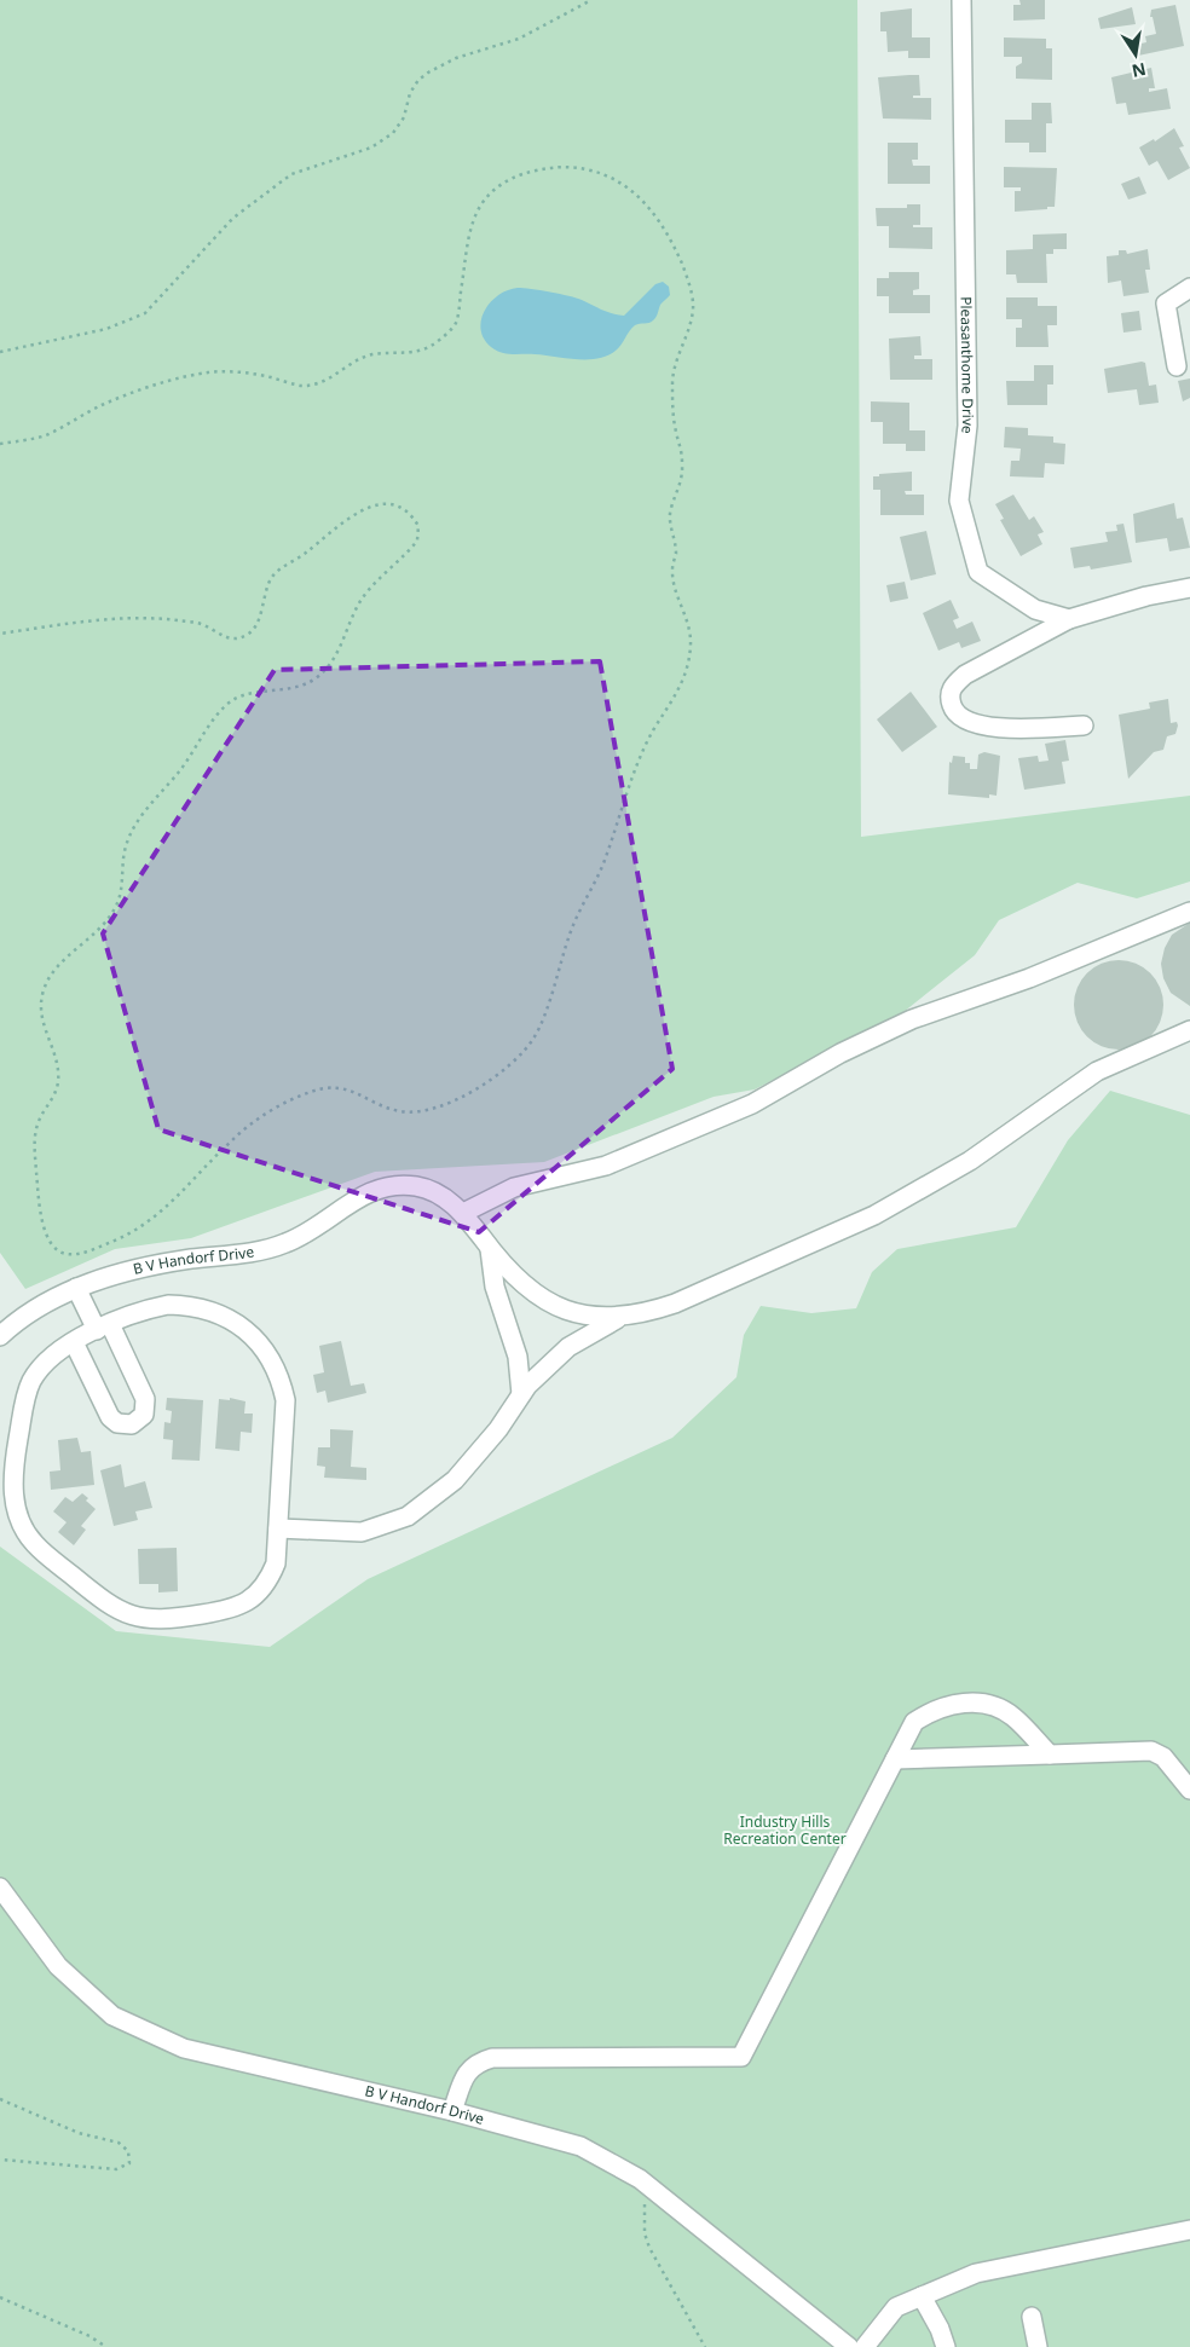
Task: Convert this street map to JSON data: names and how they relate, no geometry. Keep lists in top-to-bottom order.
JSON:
{
  "streets": {
    "street": ["Pleasanthome Drive", "B V Handorf Drive"]
  },
  "parks": ["Industry Hills Recreation Center"],
  "north": "bottom"
}
